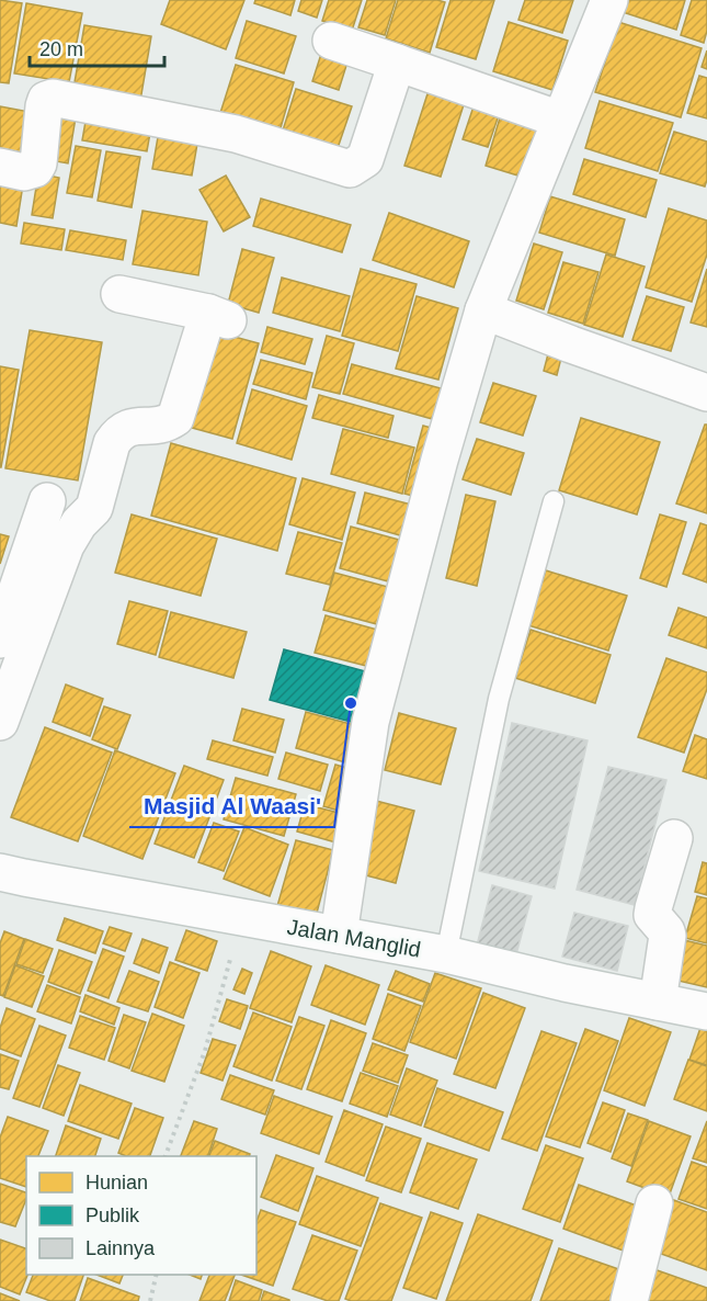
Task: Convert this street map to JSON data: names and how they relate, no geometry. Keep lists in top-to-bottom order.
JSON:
{
  "streets": {
    "street": ["Jalan Manglid"]
  },
  "places": ["Masjid Al Waasi'"],
  "legend": ["Hunian", "Publik", "Lainnya"],
  "scale_bar": "20 m"
}
